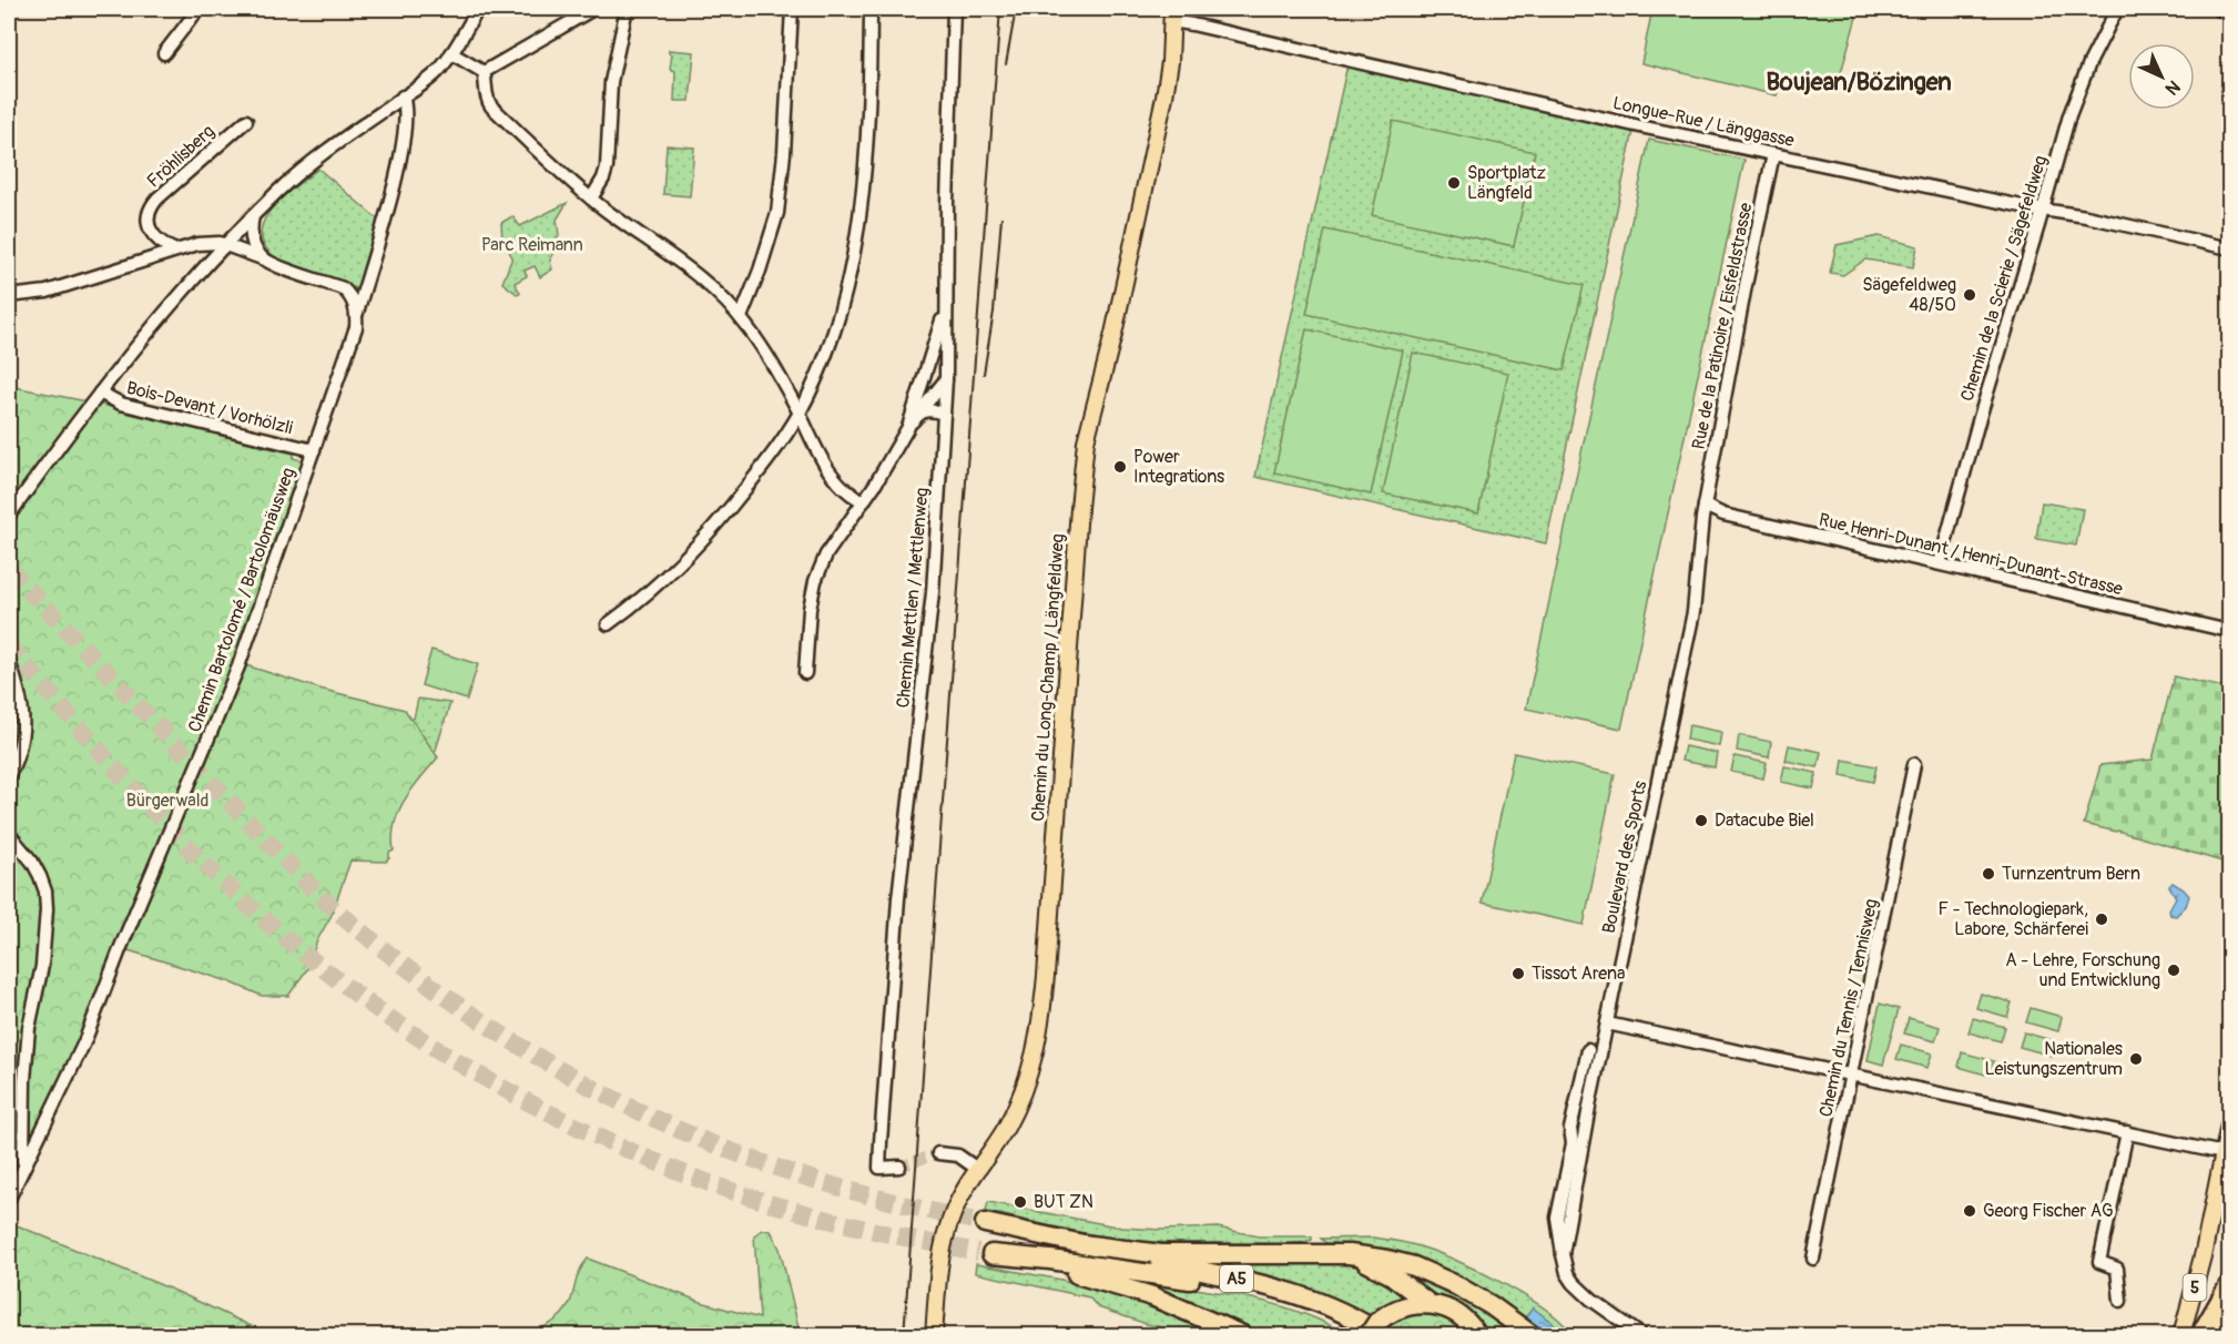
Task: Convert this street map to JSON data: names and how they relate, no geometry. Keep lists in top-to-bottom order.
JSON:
{
  "streets": {
    "highway": ["A5"],
    "main road": ["Chemin du Long-Champ / Längfeldweg", "5"],
    "street": [
      "Longue-Rue / Länggasse",
      "Fröhlisberg",
      "Chemin de la Scierie / Sägefeldweg",
      "Rue de la Patinoire / Eisfeldstrasse",
      "Bois-Devant / Vorhölzli",
      "Rue Henri-Dunant / Henri-Dunant-Strasse",
      "Chemin Mettlen / Mettlenweg",
      "Chemin Bartolomé / Bartolomäusweg",
      "Boulevard des Sports",
      "Chemin du Tennis / Tennisweg"
    ]
  },
  "crossings": [
    ["Longue-Rue / Länggasse", "Chemin de la Scierie / Sägefeldweg"],
    ["Longue-Rue / Länggasse", "Rue de la Patinoire / Eisfeldstrasse"],
    ["Longue-Rue / Länggasse", "Chemin du Long-Champ / Längfeldweg"],
    ["Chemin de la Scierie / Sägefeldweg", "Rue Henri-Dunant / Henri-Dunant-Strasse"],
    ["Rue de la Patinoire / Eisfeldstrasse", "Rue Henri-Dunant / Henri-Dunant-Strasse"],
    ["Rue de la Patinoire / Eisfeldstrasse", "Boulevard des Sports"],
    ["Bois-Devant / Vorhölzli", "Chemin Bartolomé / Bartolomäusweg"],
    ["Rue Henri-Dunant / Henri-Dunant-Strasse", "Boulevard des Sports"]
  ],
  "districts": ["Boujean/Bözingen"],
  "parks": ["Parc Reimann", "Bürgerwald"],
  "places": [
    "Sportplatz Längfeld",
    "Sägefeldweg 48/50",
    "Power Integrations",
    "Datacube Biel",
    "Turnzentrum Bern",
    "F - Technologiepark, Labore, Schärferei",
    "A - Lehre, Forschung und Entwicklung",
    "Tissot Arena",
    "Nationales Leistungszentrum",
    "BUT ZN",
    "Georg Fischer AG"
  ],
  "north": "bottom right"
}
